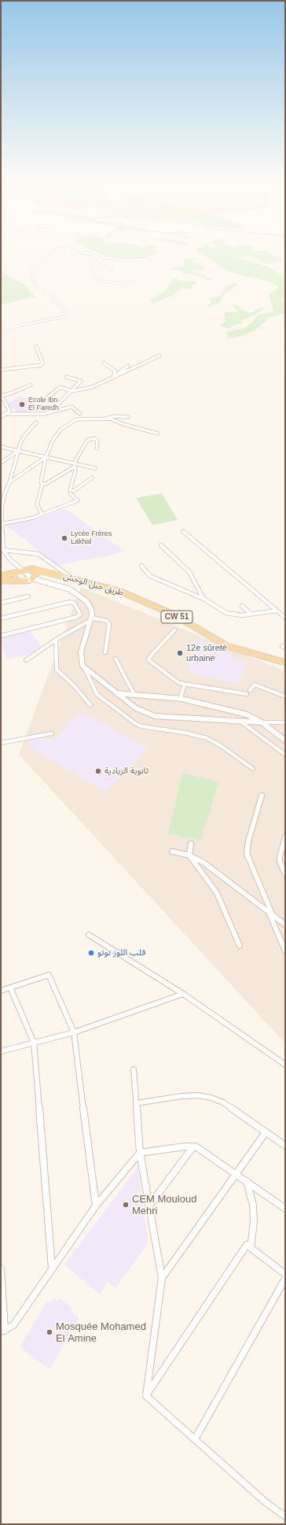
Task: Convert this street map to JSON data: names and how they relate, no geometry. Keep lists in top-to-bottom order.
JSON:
{
  "streets": {
    "main road": ["طريق جبل الوحش", "CW 51"]
  },
  "places": [
    "Ecole Ibn El Faredh",
    "Lycée Frères Lakhal",
    "12e sûreté urbaine",
    "ثانوية الزيادية",
    "قلب اللوز توتو",
    "CEM Mouloud Mehri",
    "Mosquée Mohamed El Amine"
  ]
}
